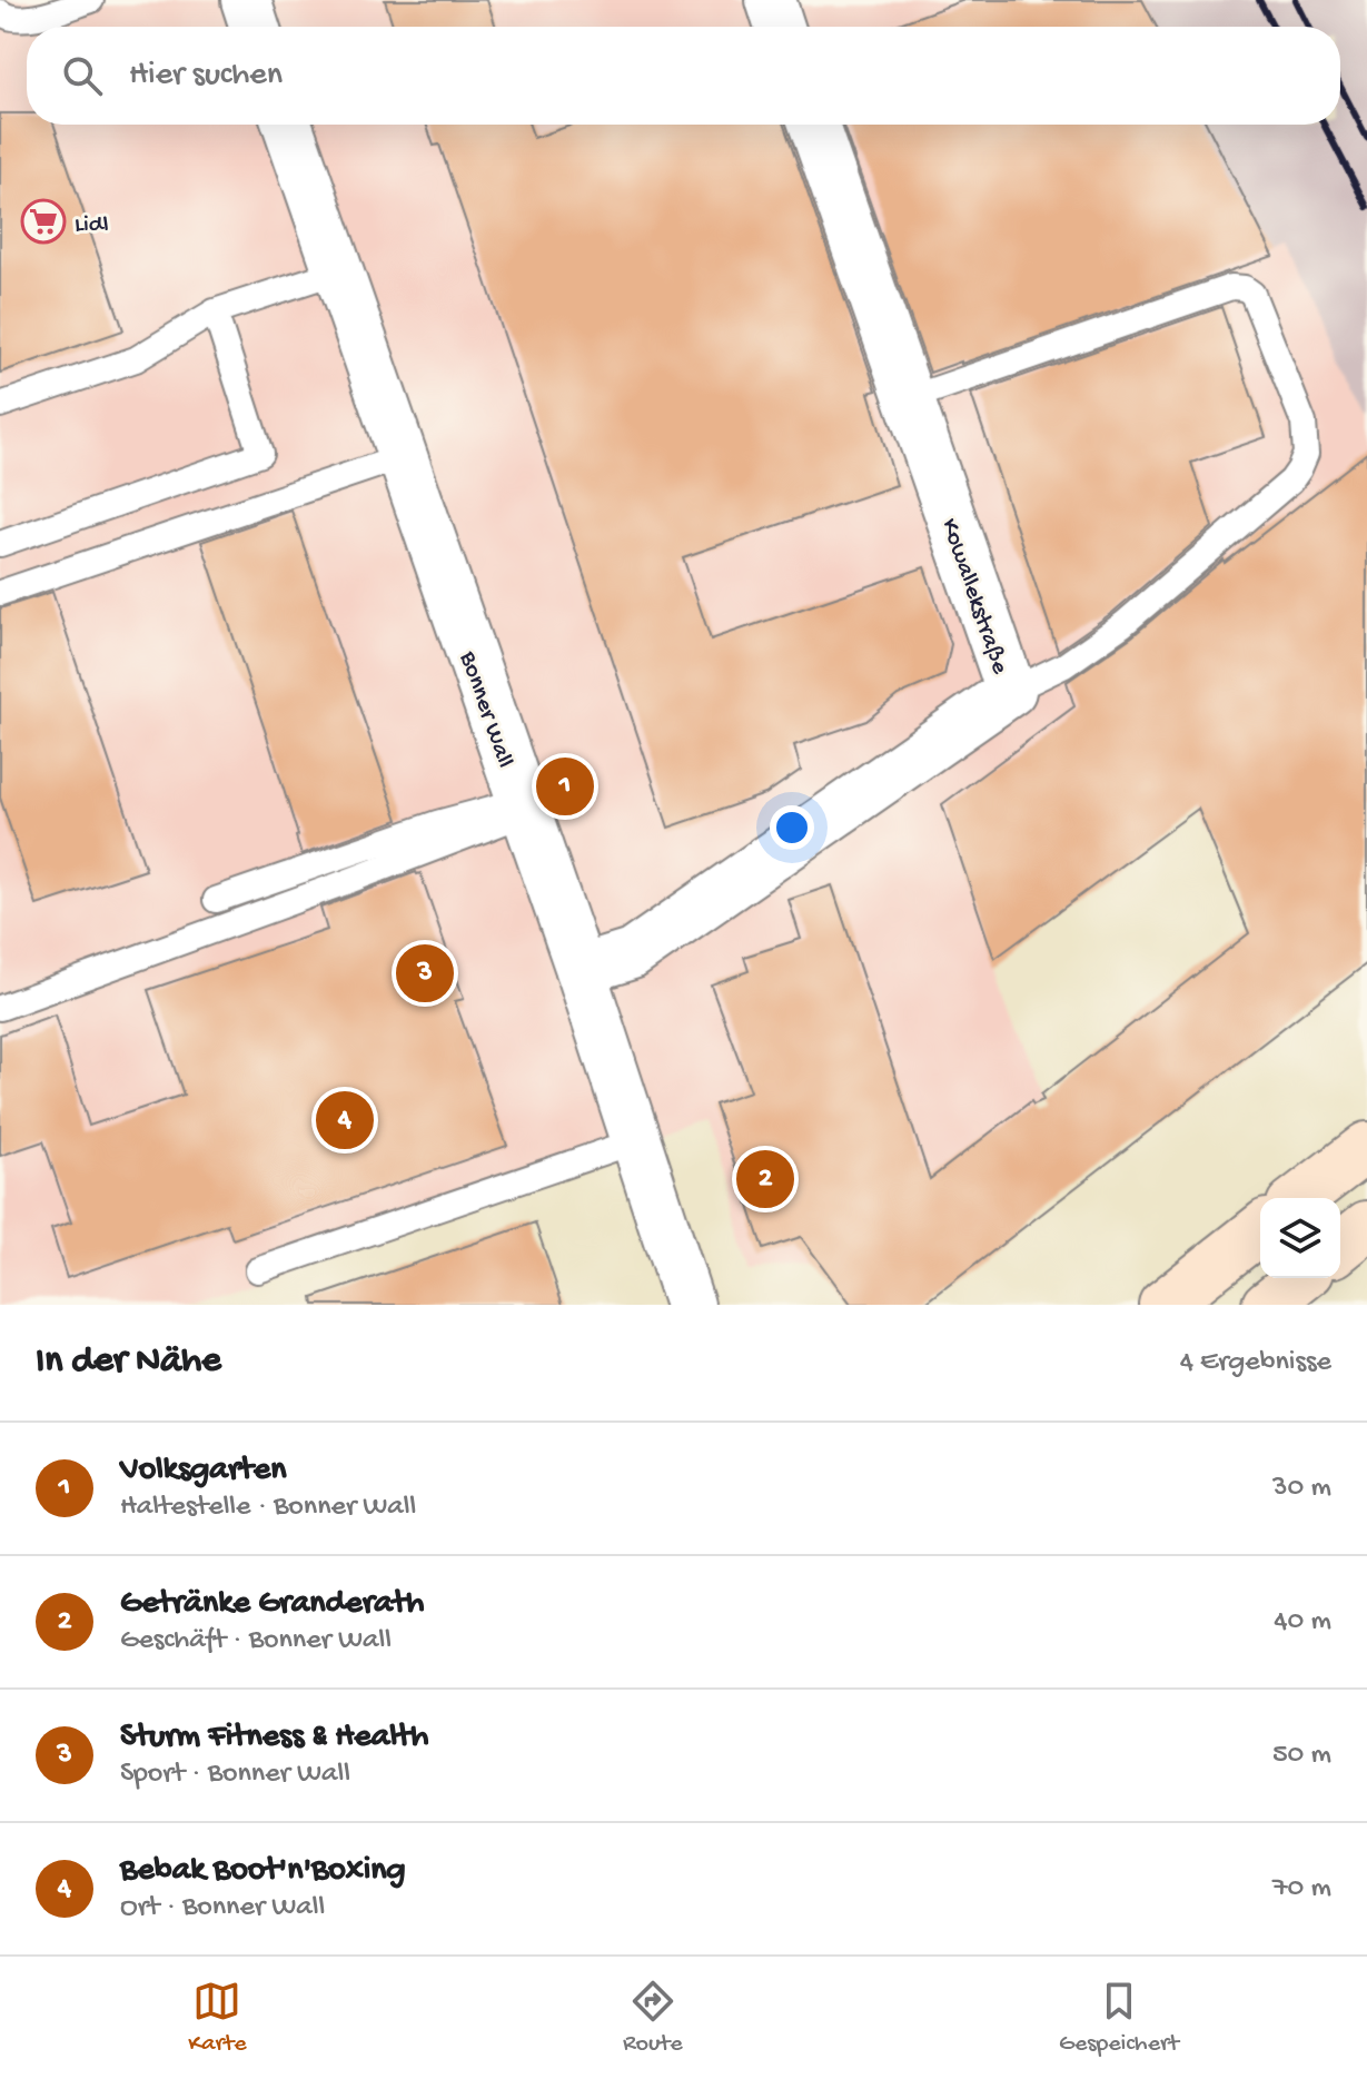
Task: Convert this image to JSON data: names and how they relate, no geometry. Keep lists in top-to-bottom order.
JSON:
{
  "streets": {
    "street": ["Kowallekstraße", "Bonner Wall"]
  },
  "crossings": [
    ["Kowallekstraße", "Bonner Wall"]
  ],
  "places": {
    "supermarket": ["Lidl"]
  },
  "page": {
    "search": "Hier suchen",
    "pins": [
      "1",
      "3",
      "4",
      "2"
    ],
    "heading": ["In der Nähe", "4 Ergebnisse"],
    "list": [
      {
        "mark": "1",
        "name": "Volksgarten",
        "note": "Haltestelle · Bonner Wall",
        "value": "30 m"
      },
      {
        "mark": "2",
        "name": "Getränke Granderath",
        "note": "Geschäft · Bonner Wall",
        "value": "40 m"
      },
      {
        "mark": "3",
        "name": "Sturm Fitness & Health",
        "note": "Sport · Bonner Wall",
        "value": "50 m"
      },
      {
        "mark": "4",
        "name": "Bebak Boot'n'Boxing",
        "note": "Ort · Bonner Wall",
        "value": "70 m"
      }
    ],
    "nav": ["Karte", "Route", "Gespeichert"]
  }
}
